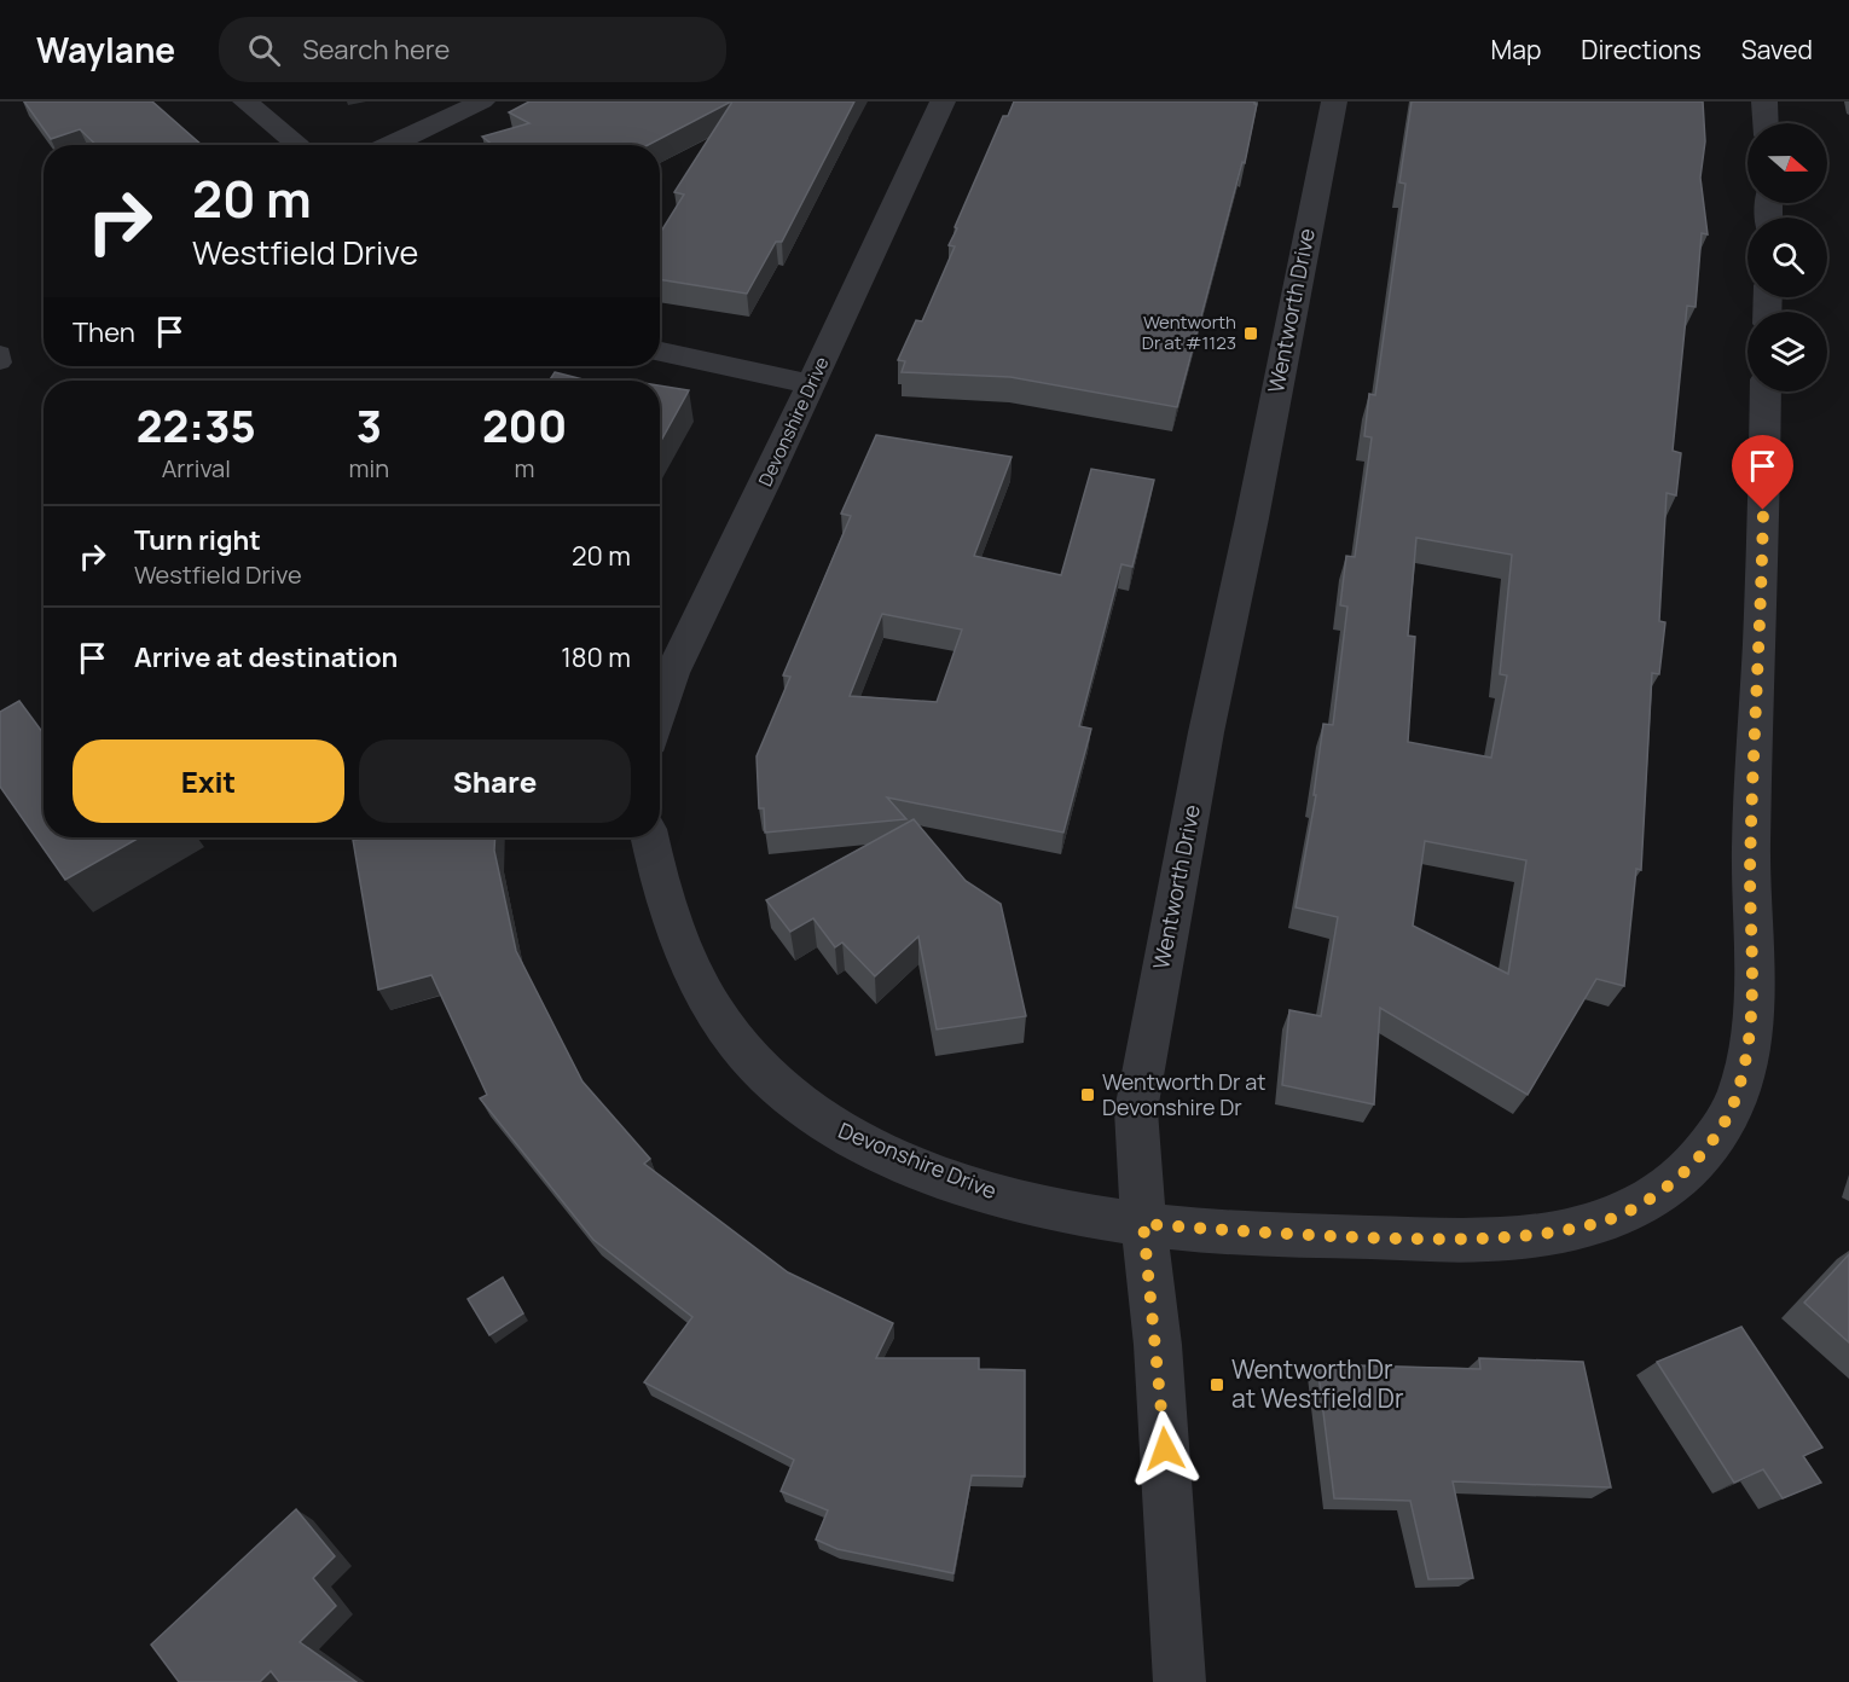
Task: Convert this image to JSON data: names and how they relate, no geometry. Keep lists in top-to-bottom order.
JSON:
{
  "streets": {
    "street": ["Wentworth Drive", "Devonshire Drive"]
  },
  "crossings": [
    ["Wentworth Drive", "Devonshire Drive"]
  ],
  "places": {
    "transit": ["Wentworth Dr at #1123", "Wentworth Dr at Devonshire Dr", "Wentworth Dr at Westfield Dr"]
  },
  "north": "right",
  "page": {
    "header": "Waylane",
    "search": "Search here",
    "nav": ["Map", "Directions", "Saved"],
    "turn": ["20 m", "Westfield Drive"],
    "then": "Then",
    "eta": [
      "22:35",
      "Arrival",
      "3",
      "min",
      "200",
      "m"
    ],
    "list": [
      {
        "name": "Turn right",
        "note": "Westfield Drive",
        "value": "20 m"
      },
      {
        "name": "Arrive at destination",
        "value": "180 m"
      }
    ],
    "buttons": ["Exit", "Share"]
  }
}
